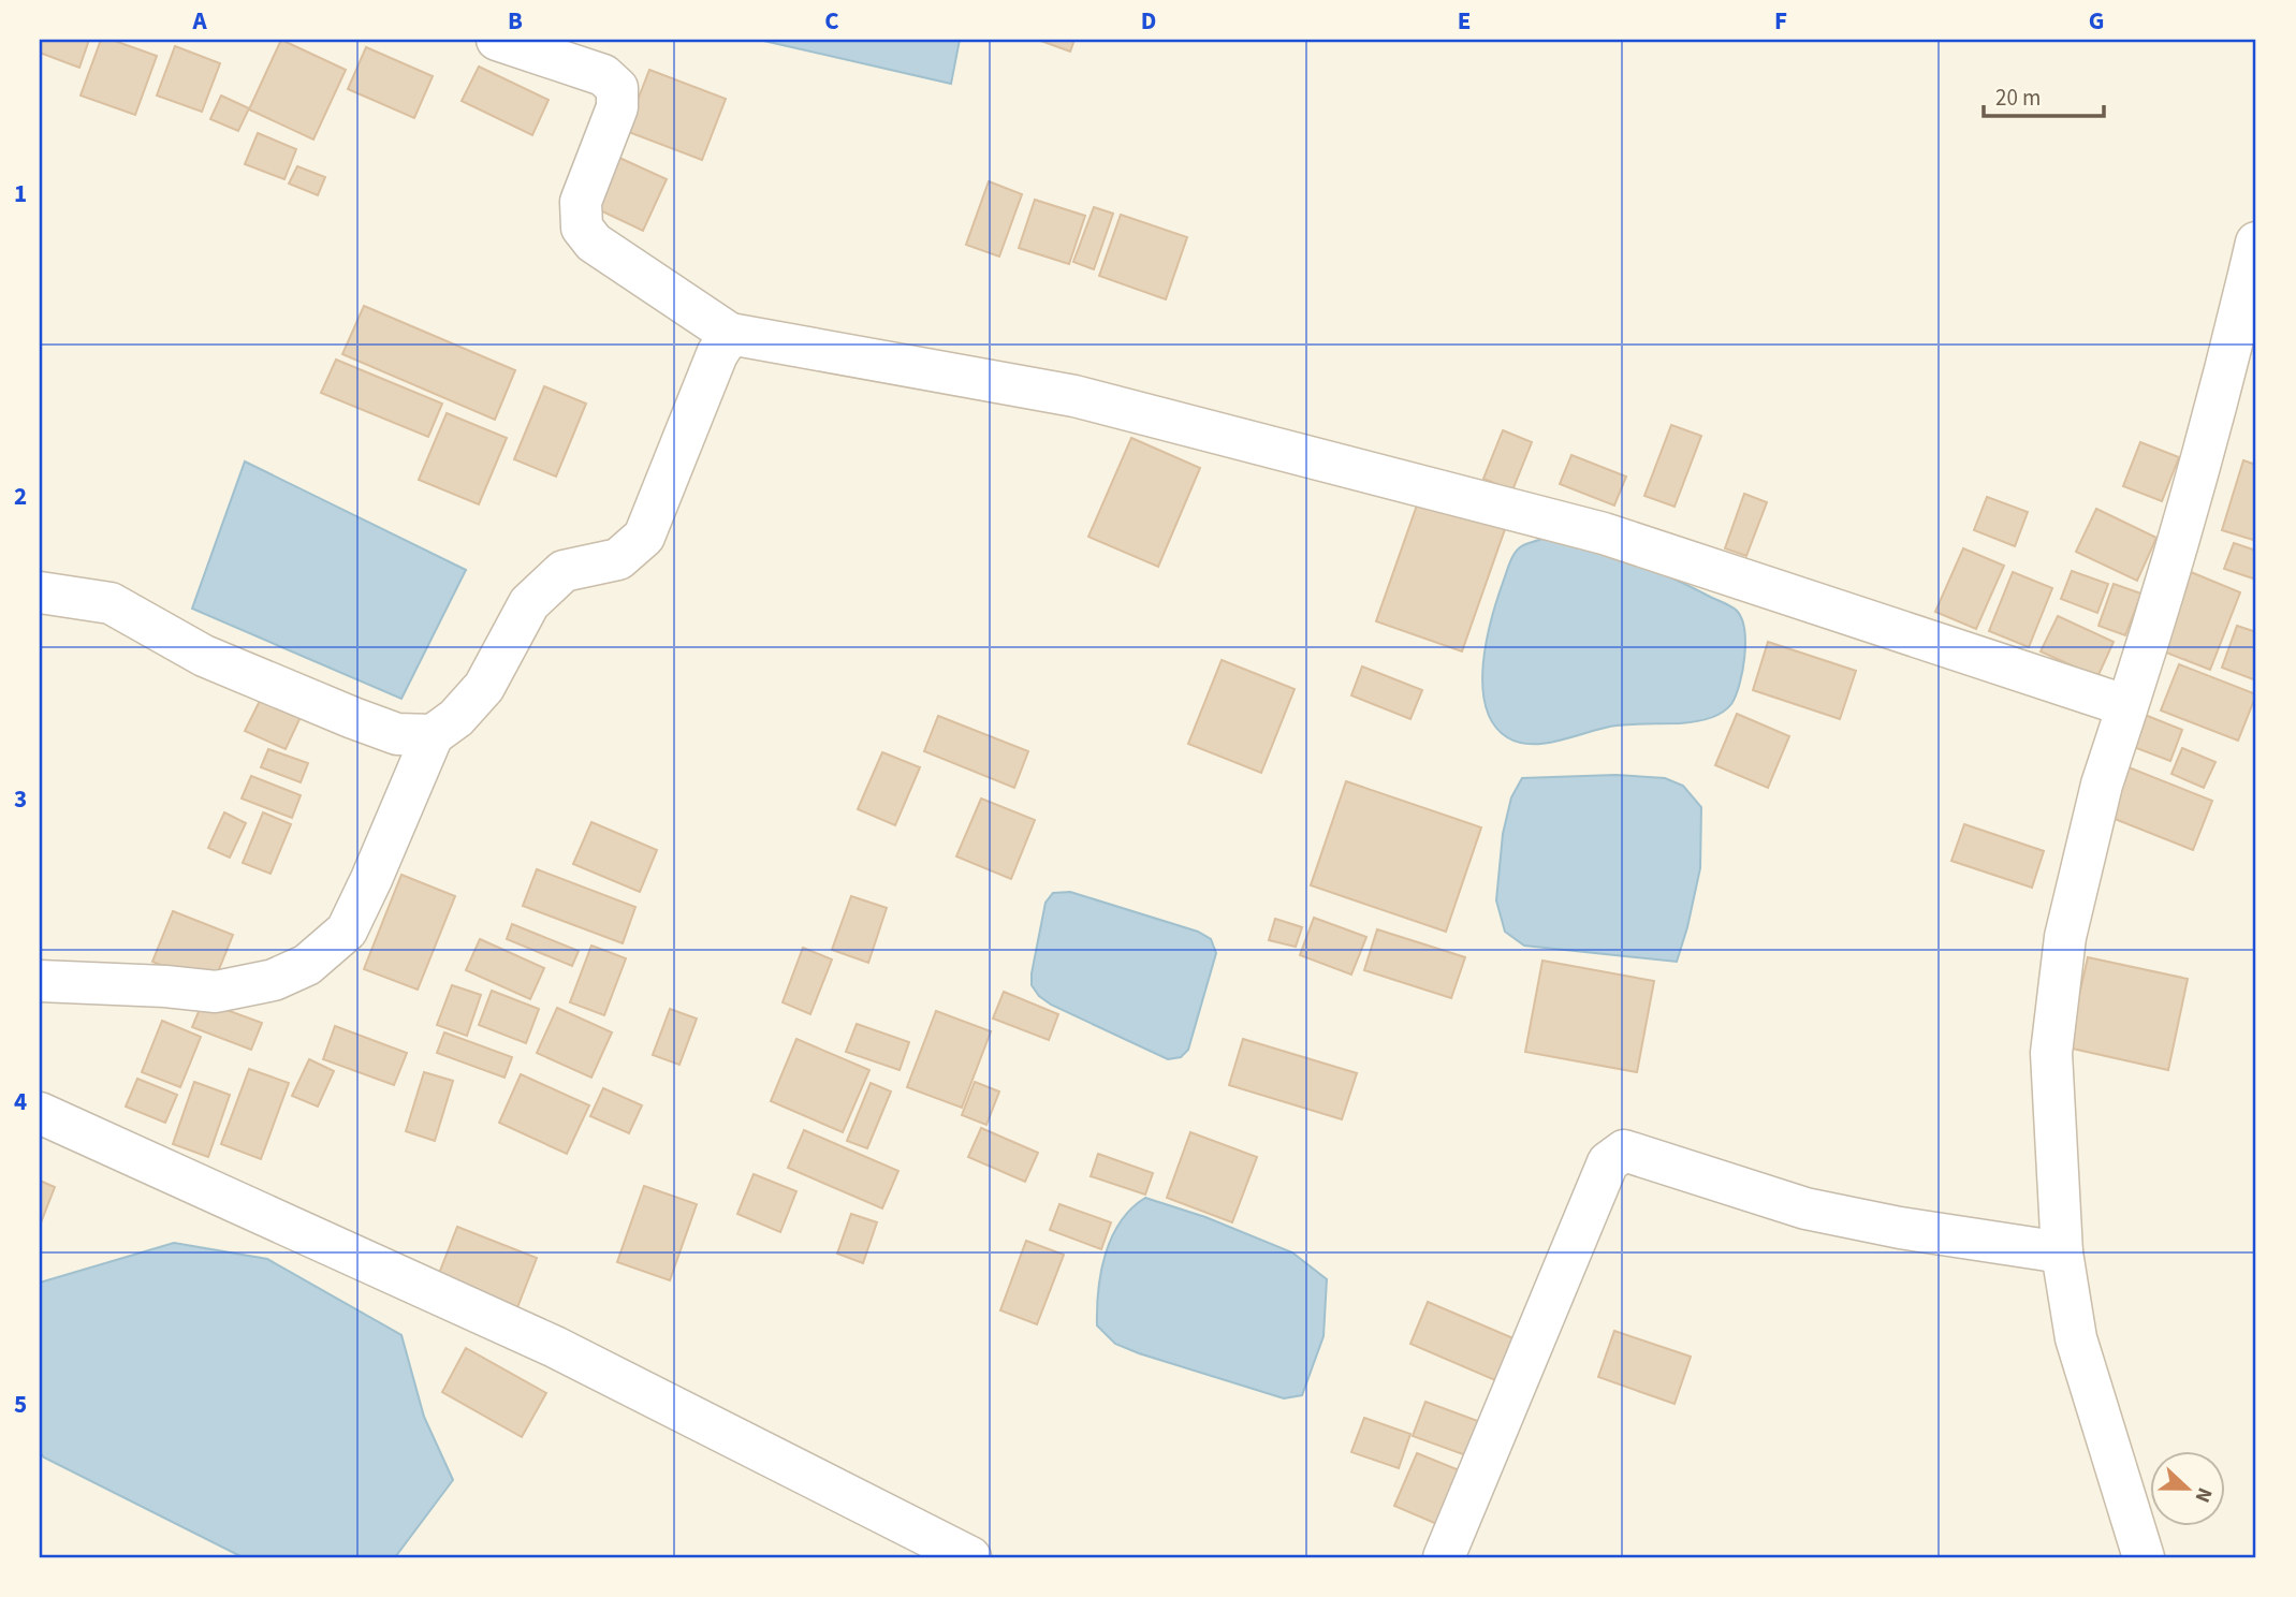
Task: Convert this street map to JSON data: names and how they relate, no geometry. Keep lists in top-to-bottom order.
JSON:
{
  "scale_bar": "20 m",
  "north": "right",
  "grid": {
    "columns": [
      "A",
      "B",
      "C",
      "D",
      "E",
      "F",
      "G"
    ],
    "rows": [
      "1",
      "2",
      "3",
      "4",
      "5"
    ]
  }
}
